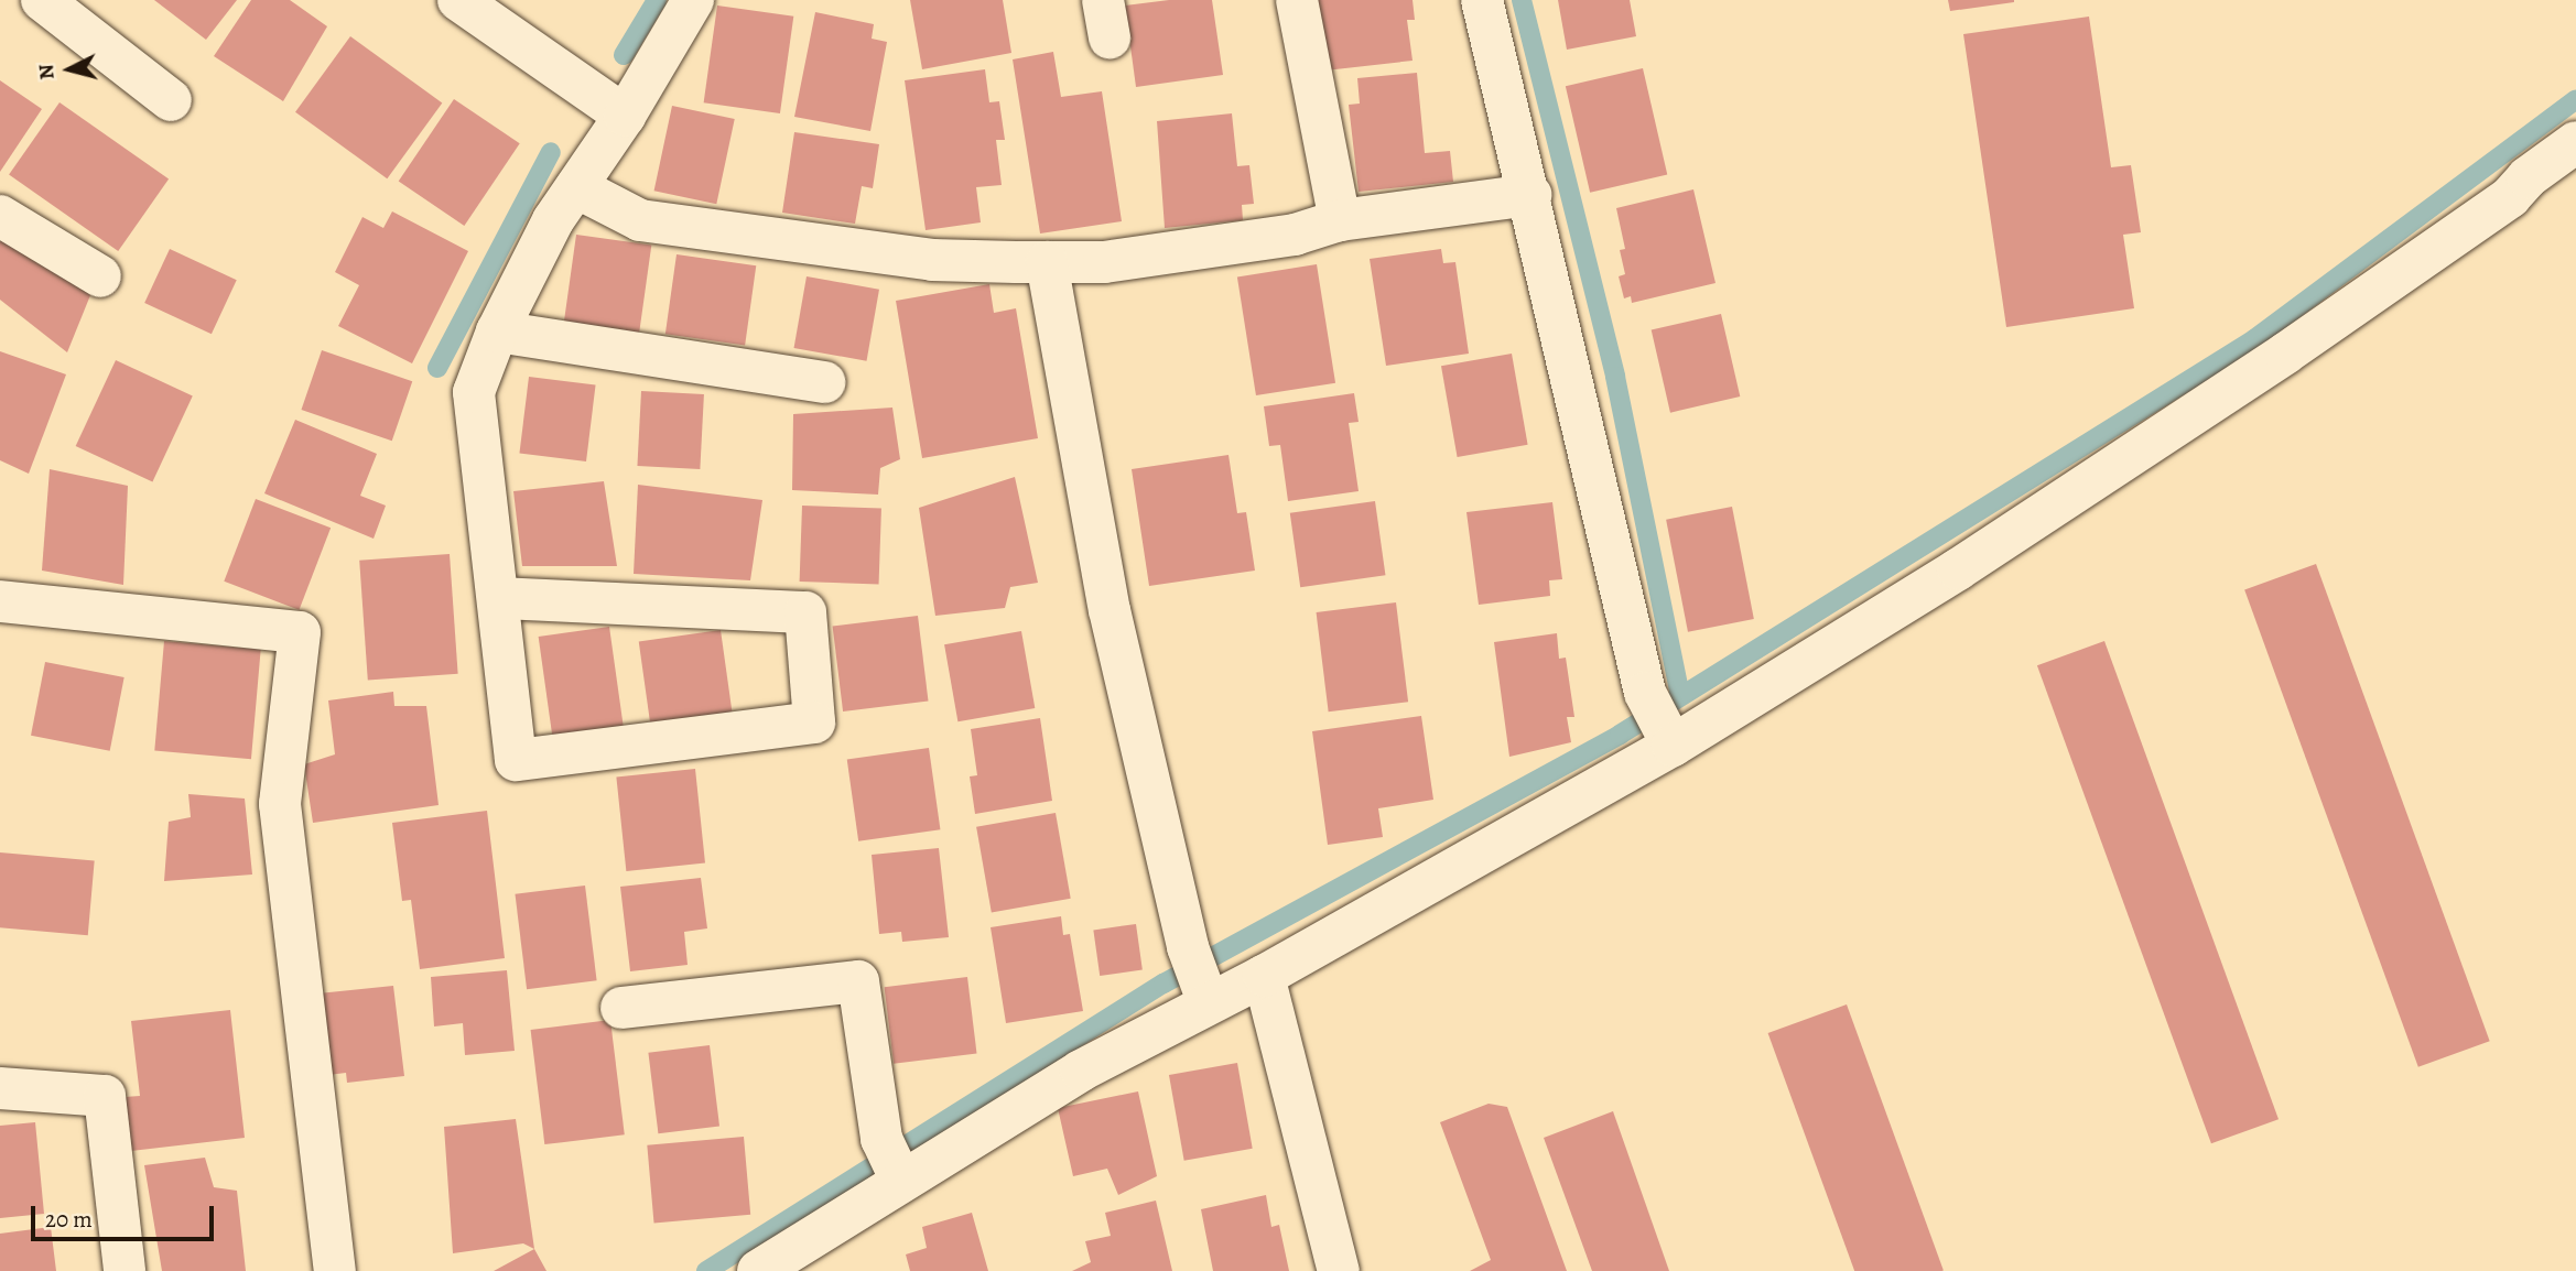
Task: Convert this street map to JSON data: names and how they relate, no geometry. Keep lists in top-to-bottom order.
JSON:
{
  "scale_bar": "20 m",
  "north": "left"
}
